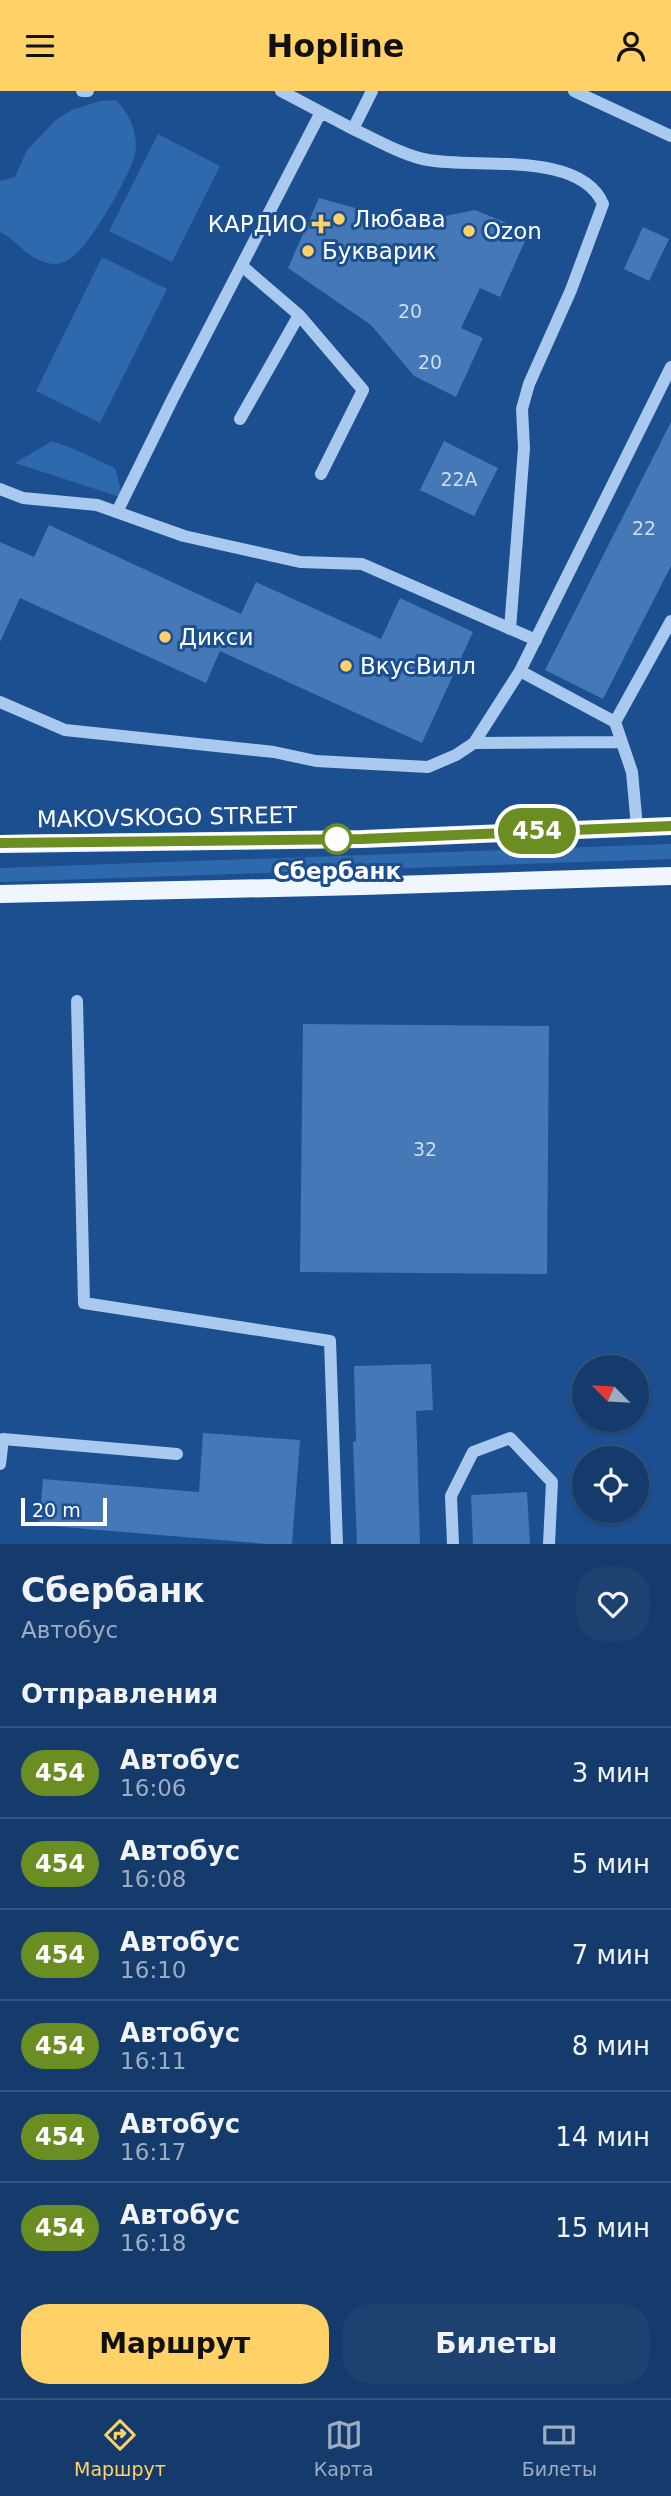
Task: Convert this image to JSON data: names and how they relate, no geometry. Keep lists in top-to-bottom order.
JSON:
{
  "streets": {
    "main road": ["MAKOVSKOGO STREET"]
  },
  "places": {
    "other": [
      "Любава",
      "Ozon",
      "Букварик",
      "Дикси",
      "ВкусВилл",
      "Сбербанк"
    ],
    "health": ["КАРДИО"]
  },
  "lines": ["bus line 454"],
  "house_numbers": [
    "20",
    "20",
    "22А",
    "22",
    "32"
  ],
  "scale_bar": "20 m",
  "north": "top left",
  "page": {
    "header": "Hopline",
    "on_map": "454",
    "scale": "20 m",
    "heading": [
      ["Сбербанк", "Автобус"],
      "Отправления"
    ],
    "list": [
      {
        "mark": "454",
        "name": "Автобус",
        "note": "16:06",
        "value": "3 мин"
      },
      {
        "mark": "454",
        "name": "Автобус",
        "note": "16:08",
        "value": "5 мин"
      },
      {
        "mark": "454",
        "name": "Автобус",
        "note": "16:10",
        "value": "7 мин"
      },
      {
        "mark": "454",
        "name": "Автобус",
        "note": "16:11",
        "value": "8 мин"
      },
      {
        "mark": "454",
        "name": "Автобус",
        "note": "16:17",
        "value": "14 мин"
      },
      {
        "mark": "454",
        "name": "Автобус",
        "note": "16:18",
        "value": "15 мин"
      }
    ],
    "buttons": ["Маршрут", "Билеты"],
    "tabs": ["Маршрут", "Карта", "Билеты"]
  }
}
